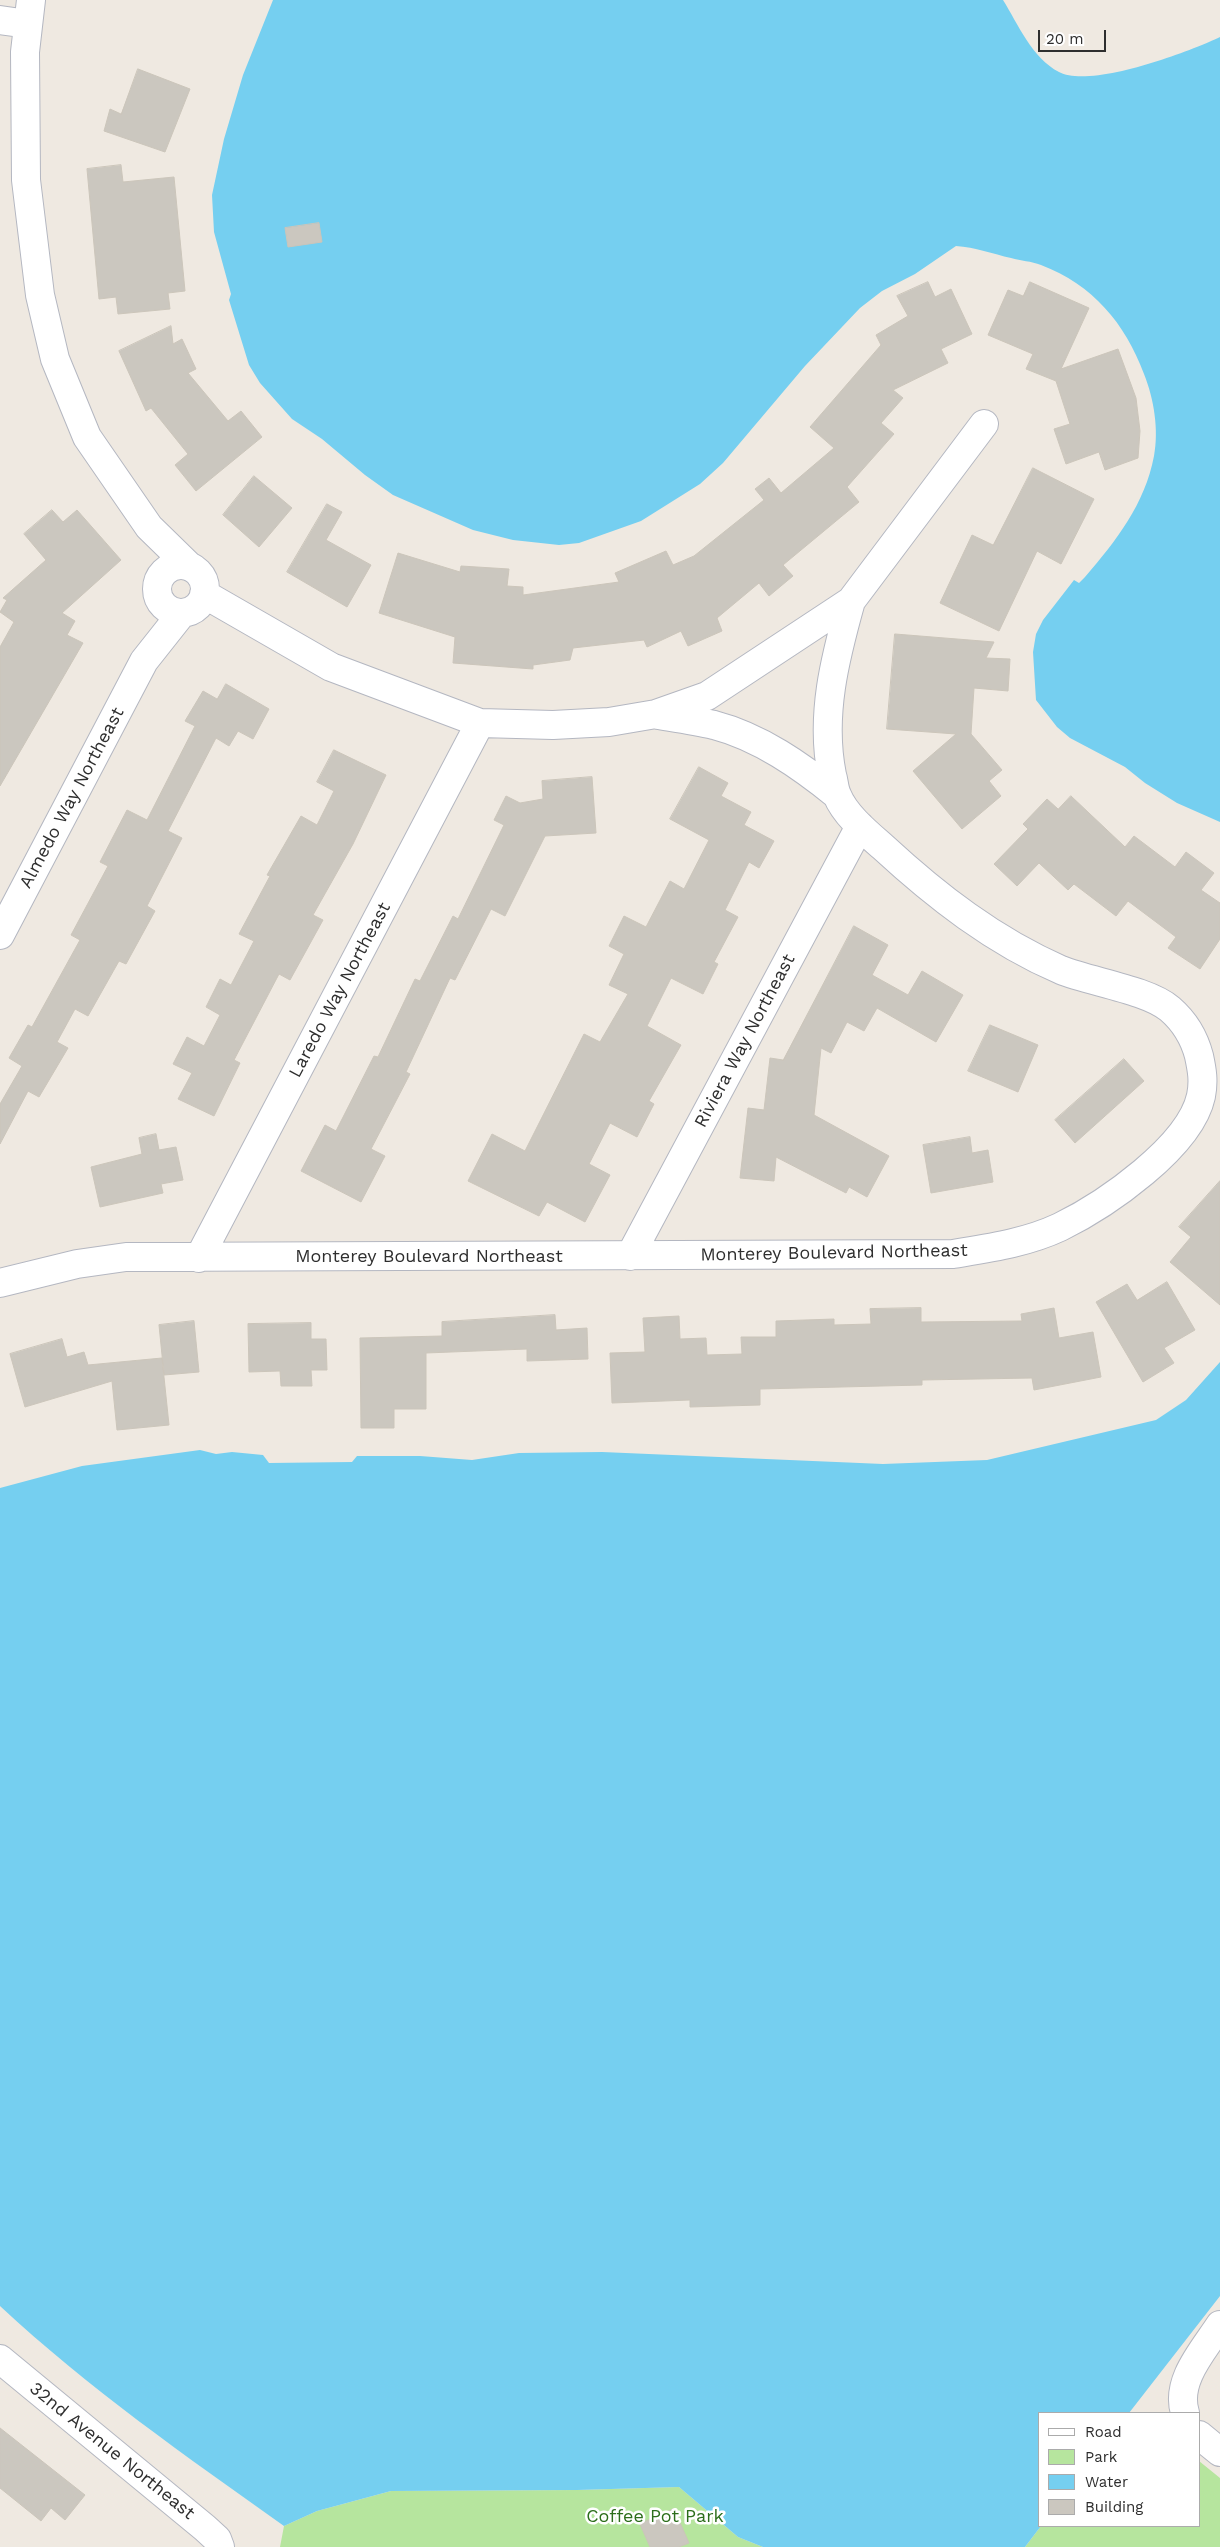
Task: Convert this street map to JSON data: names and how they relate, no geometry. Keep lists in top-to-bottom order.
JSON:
{
  "streets": {
    "street": [
      "Almedo Way Northeast",
      "Laredo Way Northeast",
      "Riviera Way Northeast",
      "Monterey Boulevard Northeast",
      "32nd Avenue Northeast"
    ]
  },
  "crossings": [
    ["Almedo Way Northeast", "Monterey Boulevard Northeast"],
    ["Laredo Way Northeast", "Monterey Boulevard Northeast"],
    ["Riviera Way Northeast", "Monterey Boulevard Northeast"]
  ],
  "parks": ["Coffee Pot Park"],
  "legend": [
    "Road",
    "Park",
    "Water",
    "Building"
  ],
  "scale_bar": "20 m"
}
